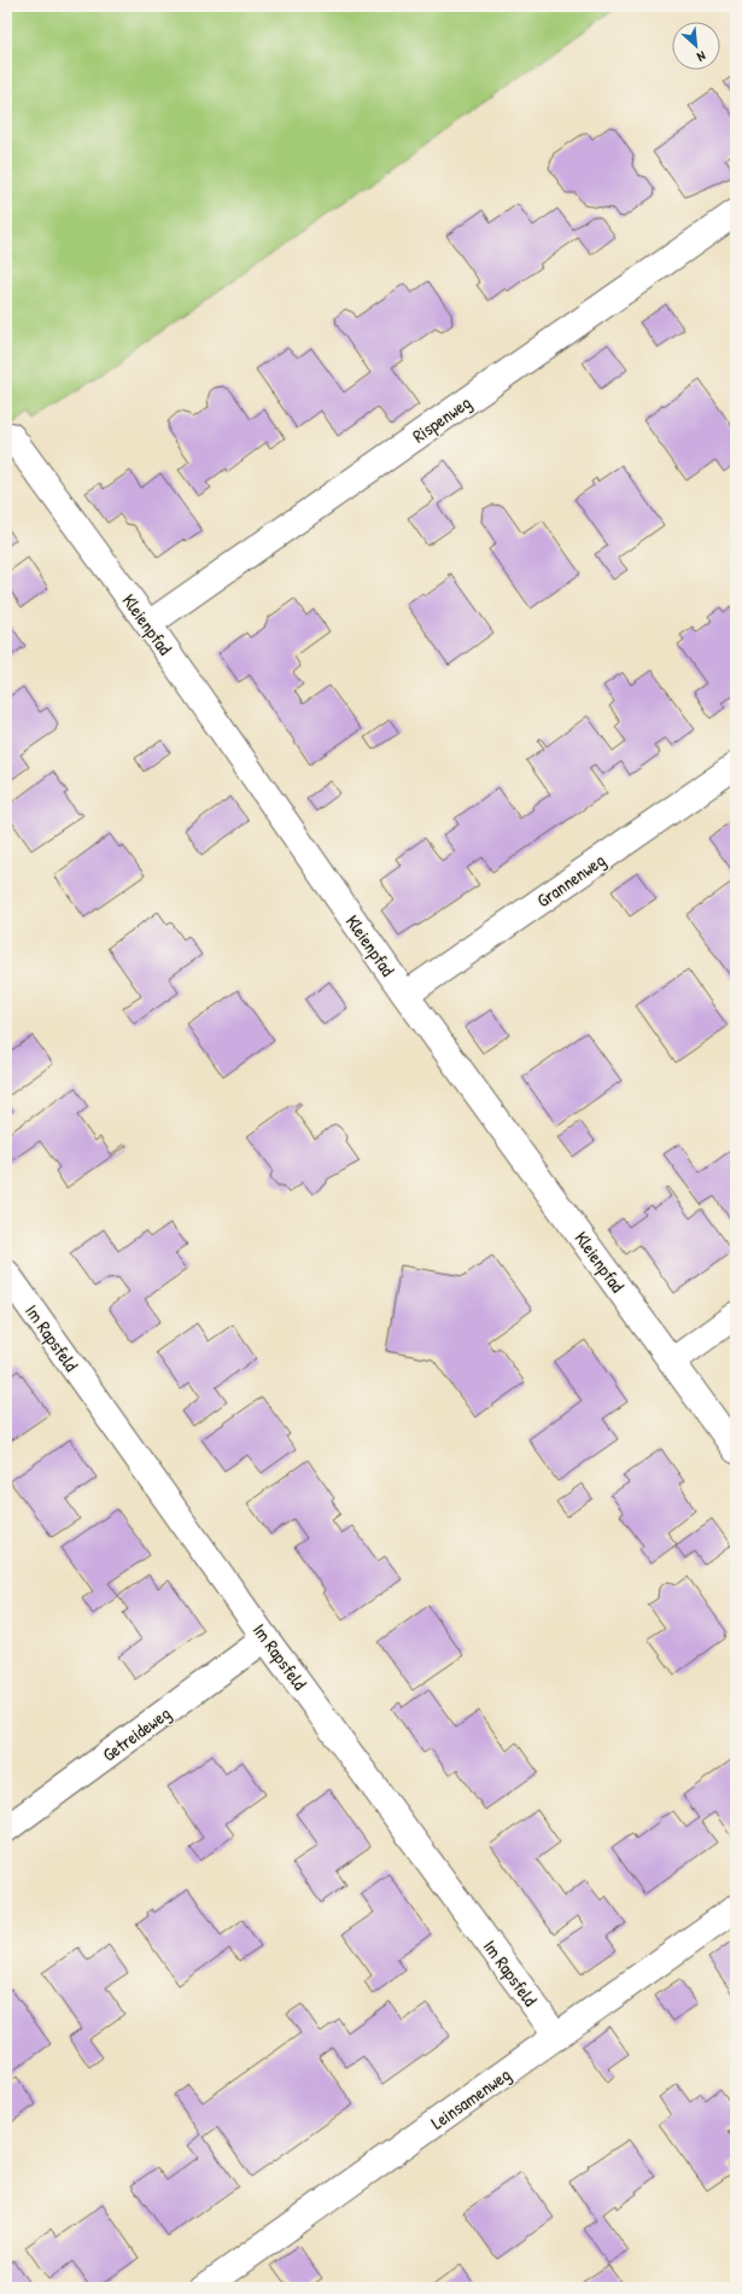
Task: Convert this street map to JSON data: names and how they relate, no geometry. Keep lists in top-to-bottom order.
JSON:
{
  "streets": {
    "street": [
      "Rispenweg",
      "Kleienpfad",
      "Grannenweg",
      "Im Rapsfeld",
      "Getreideweg",
      "Leinsamenweg"
    ]
  },
  "crossings": [
    ["Rispenweg", "Kleienpfad"],
    ["Kleienpfad", "Grannenweg"],
    ["Im Rapsfeld", "Getreideweg"],
    ["Im Rapsfeld", "Leinsamenweg"]
  ],
  "north": "bottom right"
}
